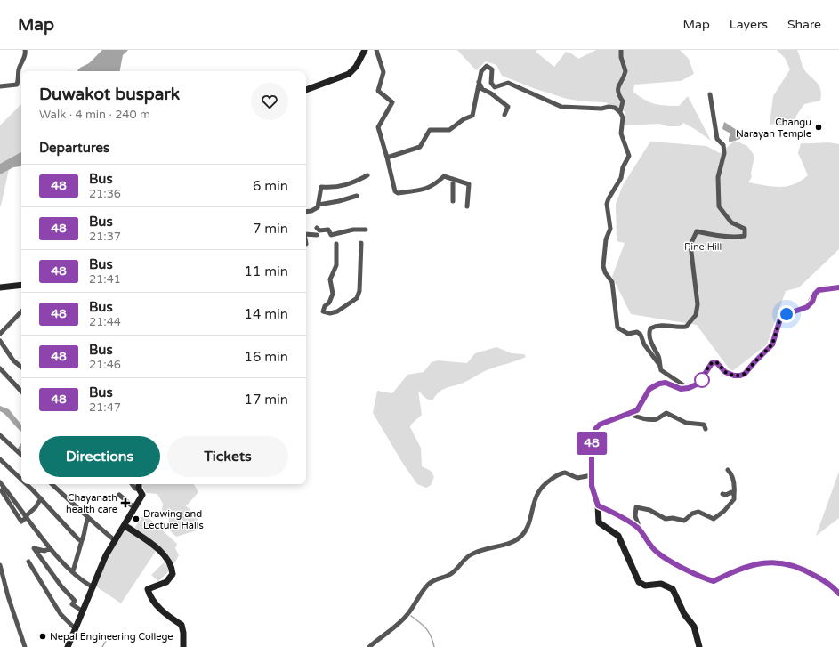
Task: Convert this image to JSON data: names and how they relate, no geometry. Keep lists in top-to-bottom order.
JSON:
{
  "parks": ["Pine Hill"],
  "places": {
    "other": ["Changu Narayan Temple", "Drawing and Lecture Halls", "Nepal Engineering College"],
    "health": ["Chayanath health care"]
  },
  "lines": ["bus line 48"],
  "page": {
    "header": "Map",
    "nav": ["Map", "Layers", "Share"],
    "on_map": "48",
    "heading": [
      ["Duwakot buspark", "Walk · 4 min · 240 m"],
      "Departures"
    ],
    "list": [
      {
        "mark": "48",
        "name": "Bus",
        "note": "21:36",
        "value": "6 min"
      },
      {
        "mark": "48",
        "name": "Bus",
        "note": "21:37",
        "value": "7 min"
      },
      {
        "mark": "48",
        "name": "Bus",
        "note": "21:41",
        "value": "11 min"
      },
      {
        "mark": "48",
        "name": "Bus",
        "note": "21:44",
        "value": "14 min"
      },
      {
        "mark": "48",
        "name": "Bus",
        "note": "21:46",
        "value": "16 min"
      },
      {
        "mark": "48",
        "name": "Bus",
        "note": "21:47",
        "value": "17 min"
      }
    ],
    "buttons": ["Directions", "Tickets"]
  }
}
